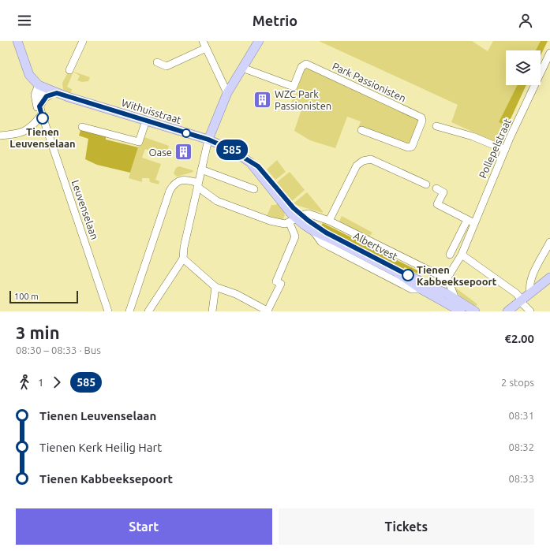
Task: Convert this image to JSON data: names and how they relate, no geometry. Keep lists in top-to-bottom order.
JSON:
{
  "streets": {
    "main road": ["Withuisstraat", "Albertvest"],
    "street": ["Park Passionisten", "Pollepelstraat", "Leuvenselaan"]
  },
  "crossings": [
    ["Withuisstraat", "Leuvenselaan"],
    ["Withuisstraat", "Albertvest"],
    ["Pollepelstraat", "Albertvest"]
  ],
  "places": {
    "building": ["WZC Park Passionisten", "Oase"],
    "other": ["Tienen Leuvenselaan", "Tienen Kabbeeksepoort"]
  },
  "lines": ["bus line 585"],
  "scale_bar": "100 m",
  "page": {
    "header": "Metrio",
    "on_map": "585",
    "scale": "100 m",
    "heading": ["3 min", "08:30 – 08:33 · Bus", "€2.00"],
    "legs": ["1", "585", "2 stops"],
    "list": [
      {
        "name": "Tienen Leuvenselaan",
        "value": "08:31"
      },
      {
        "name": "Tienen Kerk Heilig Hart",
        "value": "08:32"
      },
      {
        "name": "Tienen Kabbeeksepoort",
        "value": "08:33"
      }
    ],
    "buttons": ["Start", "Tickets"]
  }
}
